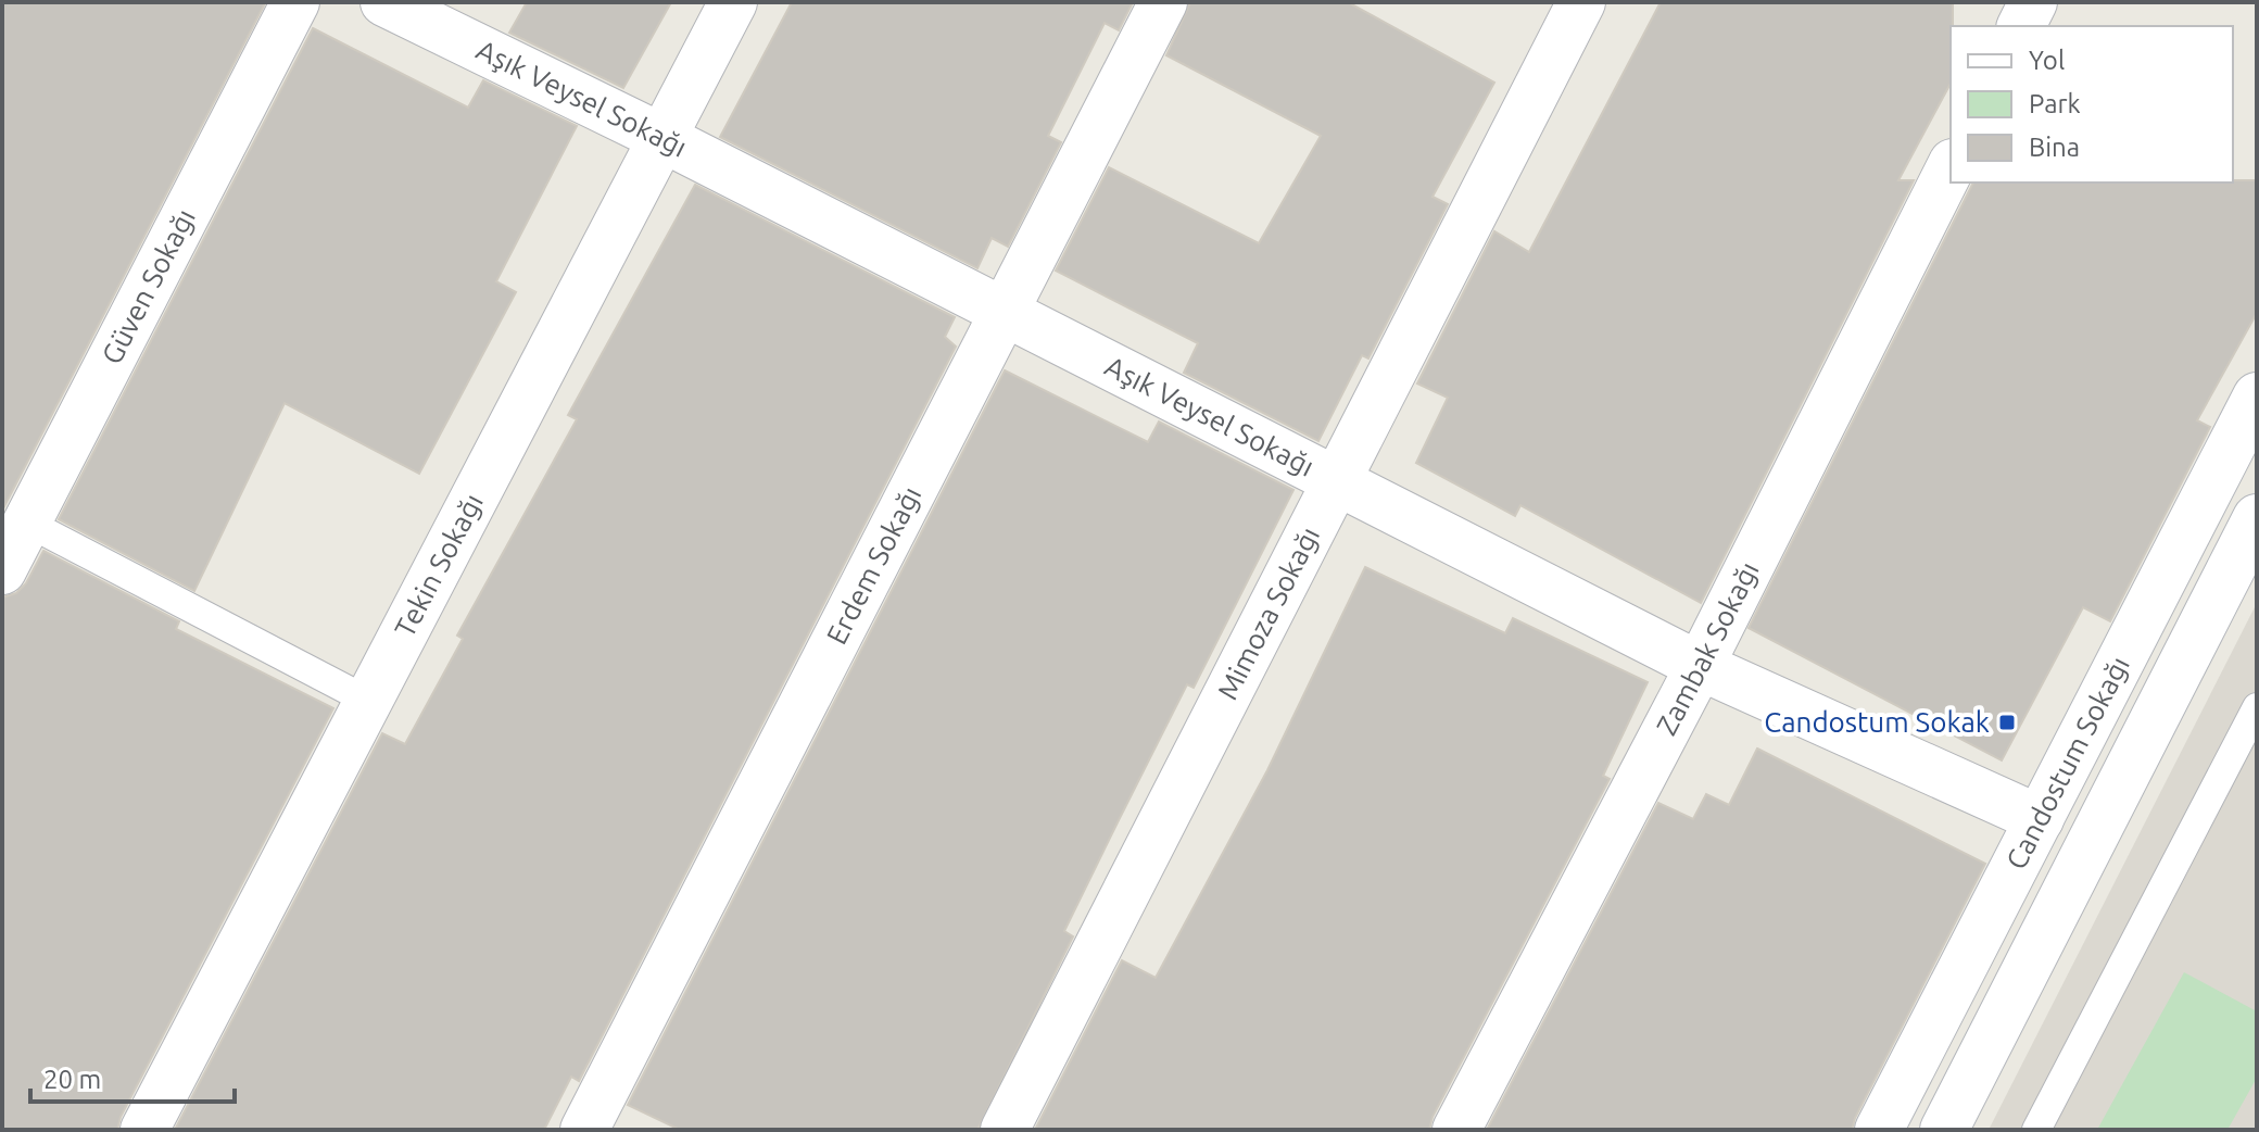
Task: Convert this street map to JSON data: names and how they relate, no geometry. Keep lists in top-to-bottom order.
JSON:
{
  "streets": {
    "street": [
      "Aşık Veysel Sokağı",
      "Güven Sokağı",
      "Tekin Sokağı",
      "Erdem Sokağı",
      "Mimoza Sokağı",
      "Zambak Sokağı",
      "Candostum Sokağı"
    ]
  },
  "crossings": [
    ["Aşık Veysel Sokağı", "Tekin Sokağı"],
    ["Aşık Veysel Sokağı", "Erdem Sokağı"],
    ["Aşık Veysel Sokağı", "Mimoza Sokağı"],
    ["Aşık Veysel Sokağı", "Zambak Sokağı"],
    ["Aşık Veysel Sokağı", "Candostum Sokağı"]
  ],
  "places": {
    "transit": ["Candostum Sokak"]
  },
  "legend": ["Yol", "Park", "Bina"],
  "scale_bar": "20 m"
}
